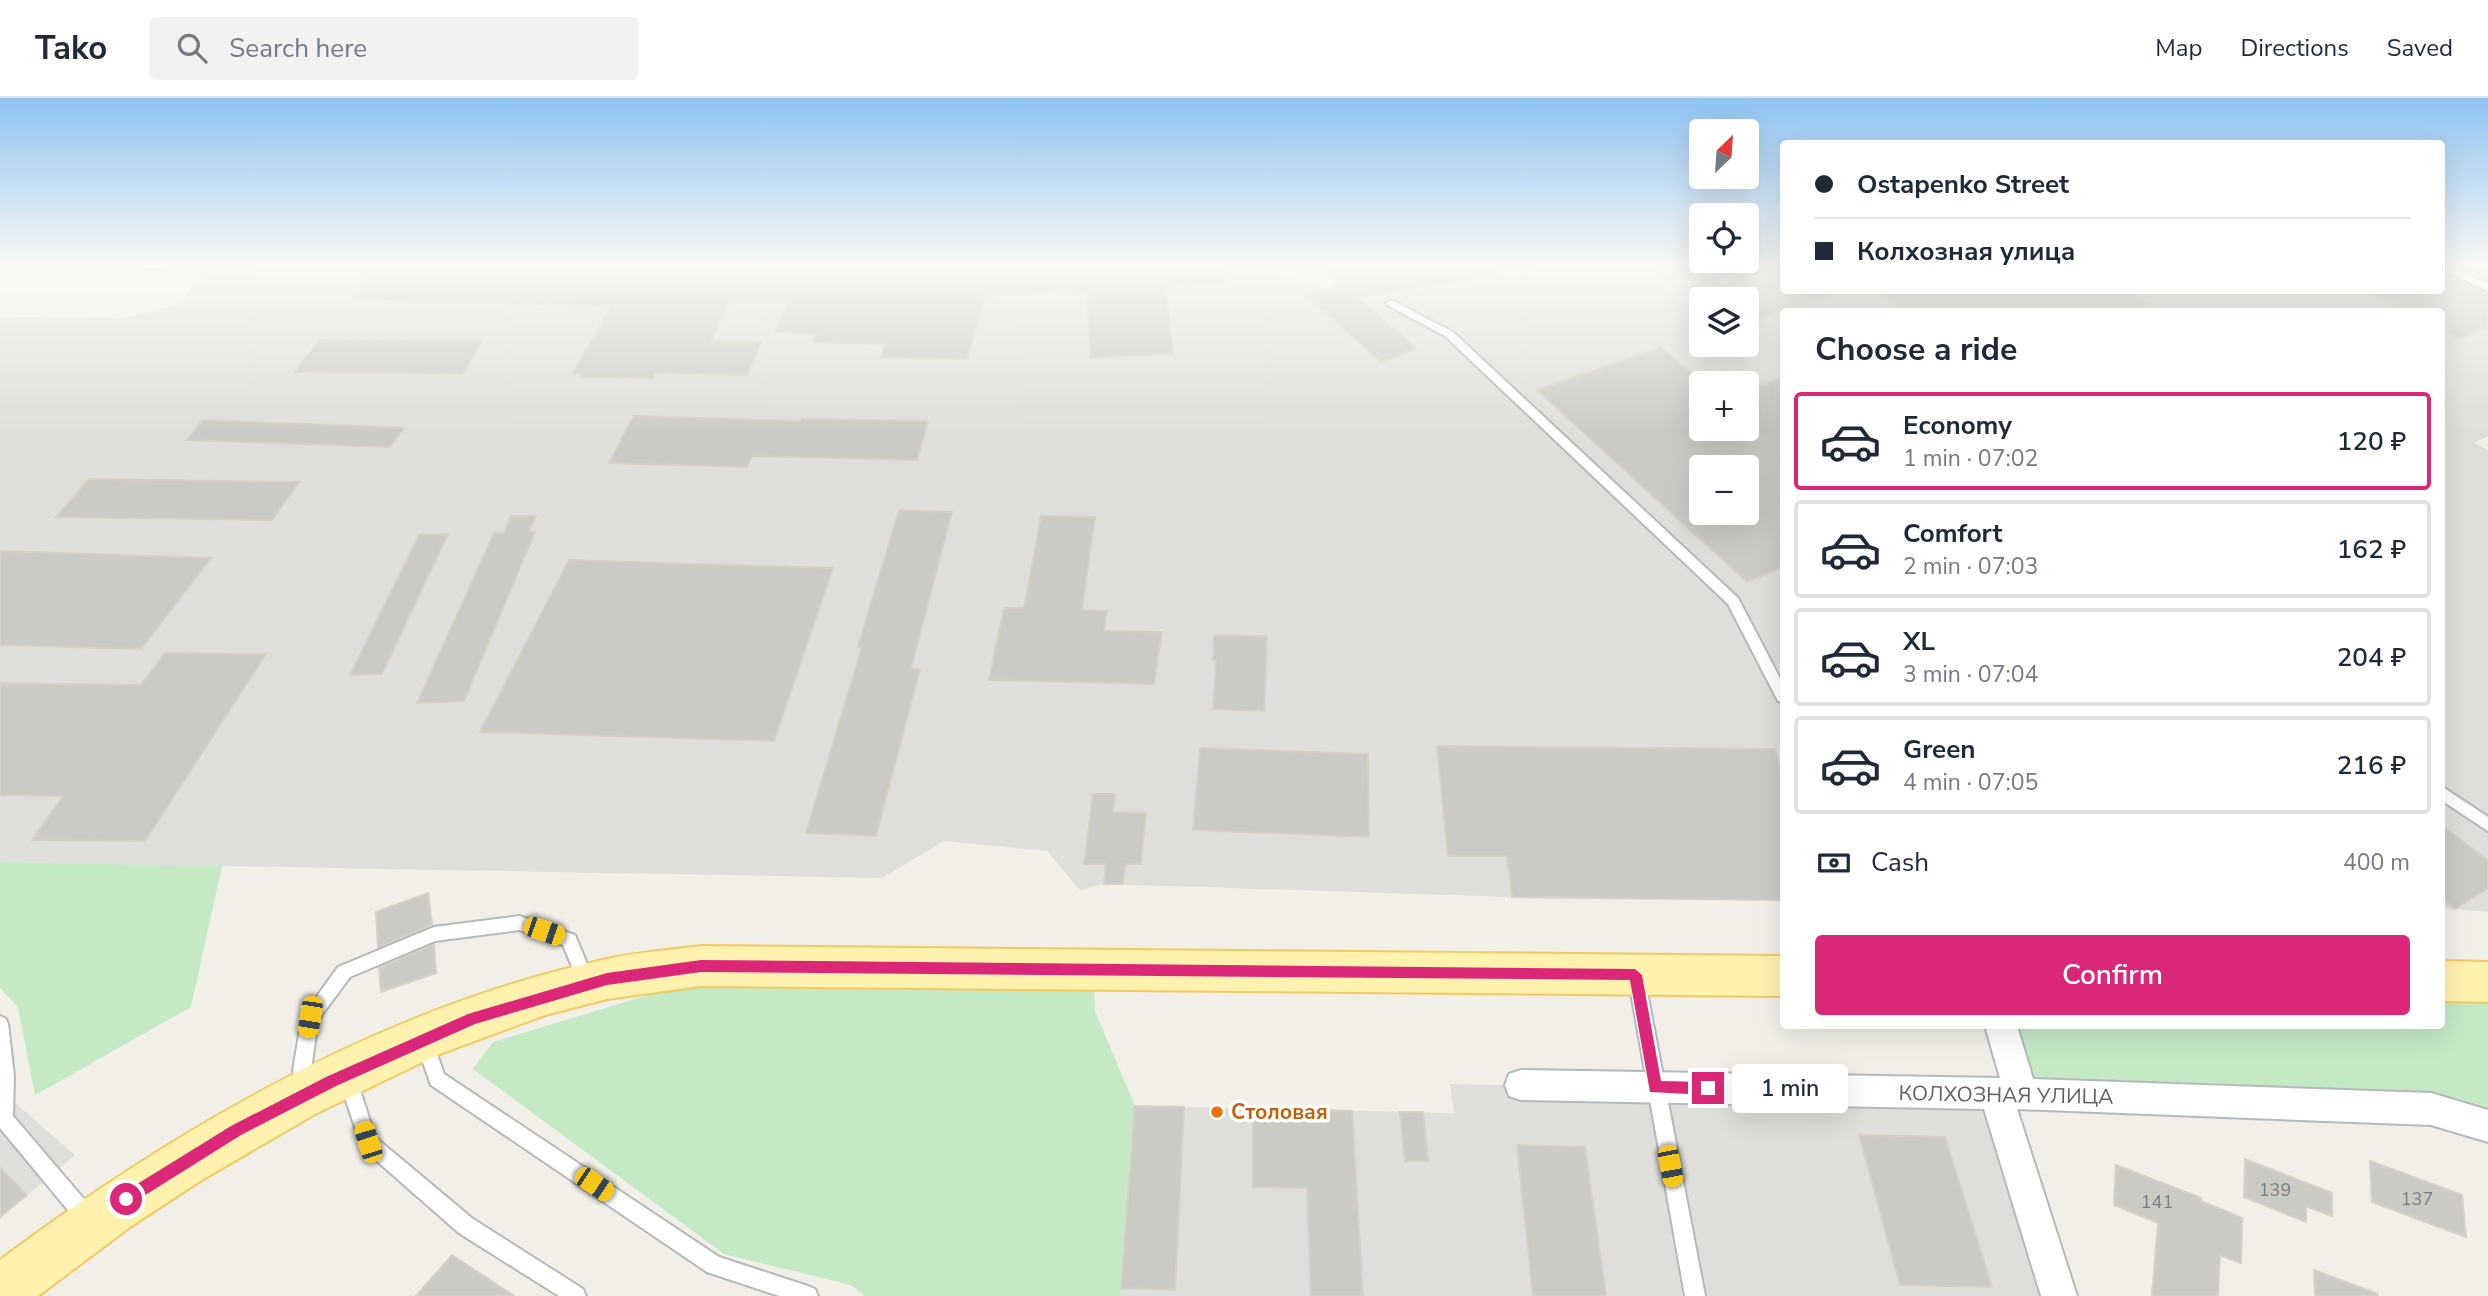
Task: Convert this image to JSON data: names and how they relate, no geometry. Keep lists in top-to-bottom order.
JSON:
{
  "streets": {
    "street": ["КОЛХОЗНАЯ УЛИЦА"]
  },
  "places": ["Столовая"],
  "house_numbers": ["139", "137", "141"],
  "north": "top right",
  "page": {
    "header": "Tako",
    "search": "Search here",
    "nav": ["Map", "Directions", "Saved"],
    "map_buttons": ["+", "−"],
    "banner": ["Ostapenko Street", "Колхозная улица"],
    "heading": "Choose a ride",
    "list": [
      {
        "name": "Economy",
        "note": "1 min · 07:02",
        "value": "120 ₽"
      },
      {
        "name": "Comfort",
        "note": "2 min · 07:03",
        "value": "162 ₽"
      },
      {
        "name": "XL",
        "note": "3 min · 07:04",
        "value": "204 ₽"
      },
      {
        "name": "Green",
        "note": "4 min · 07:05",
        "value": "216 ₽"
      }
    ],
    "pay": ["Cash", "400 m"],
    "buttons": "Confirm",
    "bubble": "1 min"
  }
}
